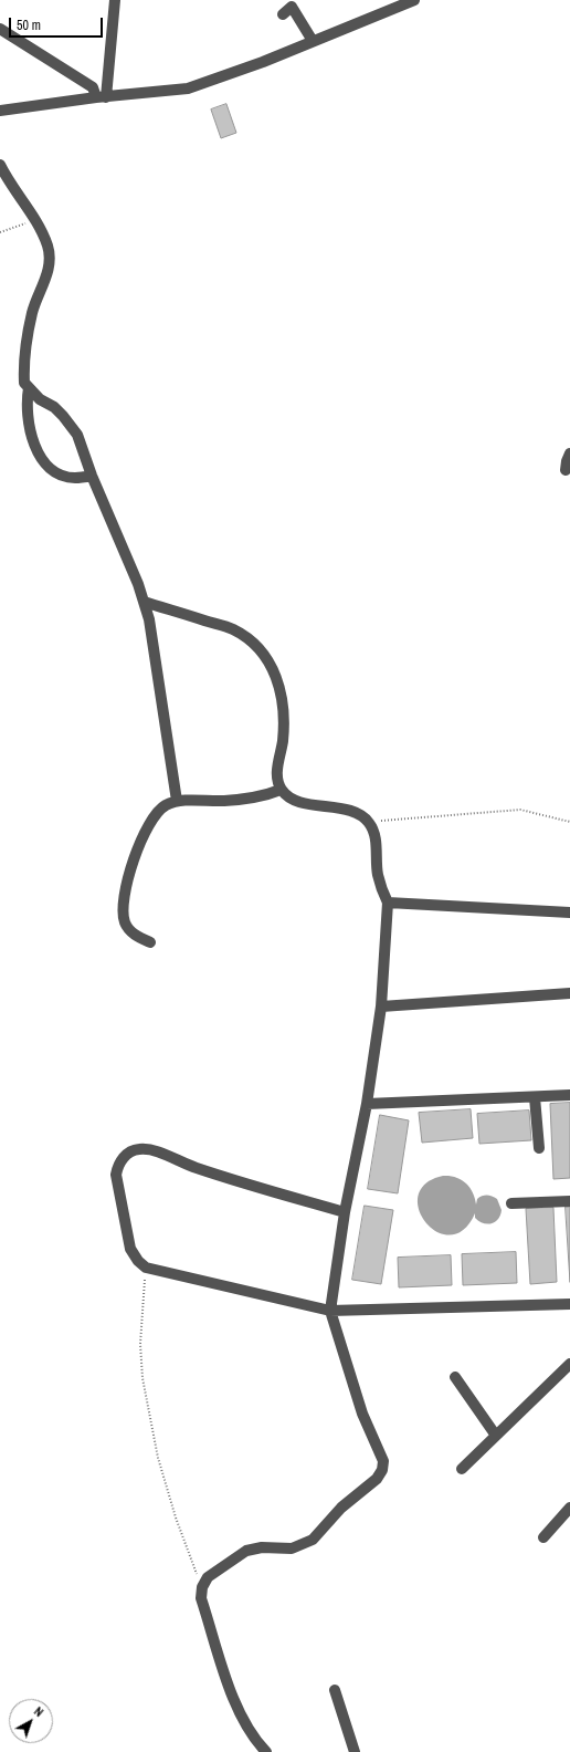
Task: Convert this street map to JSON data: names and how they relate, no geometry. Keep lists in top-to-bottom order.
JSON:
{
  "scale_bar": "50 m",
  "north": "top right"
}
